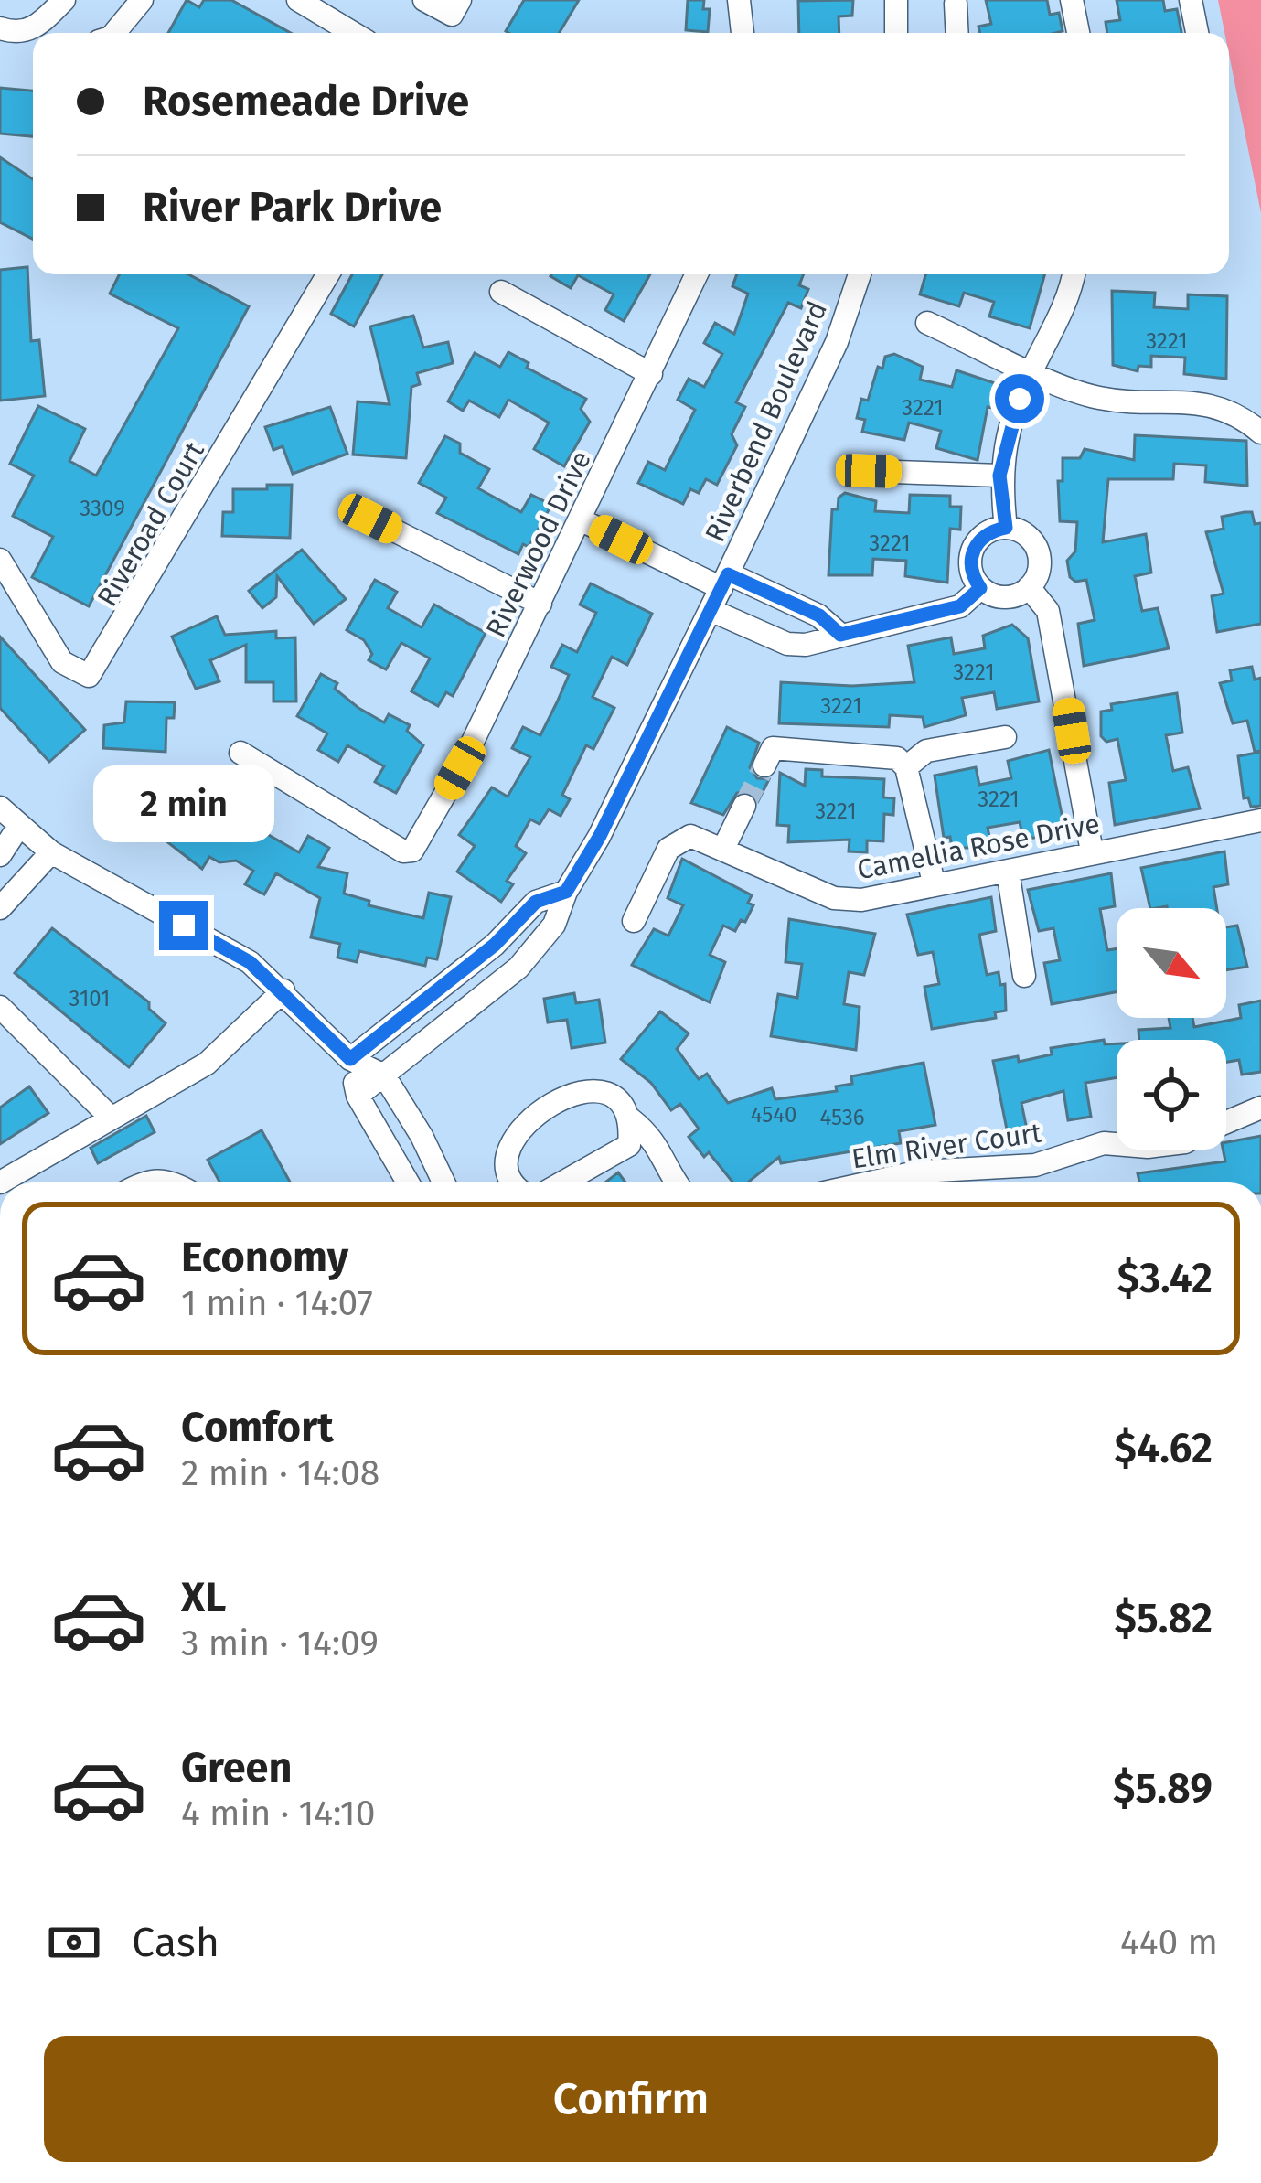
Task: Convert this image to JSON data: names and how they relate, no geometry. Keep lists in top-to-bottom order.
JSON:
{
  "streets": {
    "street": [
      "Riverbend Boulevard",
      "Riveroad Court",
      "Riverwood Drive",
      "Camellia Rose Drive",
      "Elm River Court"
    ]
  },
  "house_numbers": [
    "3221",
    "3221",
    "3309",
    "3221",
    "3221",
    "3221",
    "3221",
    "3221",
    "3101",
    "4540",
    "4536"
  ],
  "north": "bottom right",
  "page": {
    "banner": ["Rosemeade Drive", "River Park Drive"],
    "bubble": "2 min",
    "list": [
      {
        "name": "Economy",
        "note": "1 min · 14:07",
        "value": "$3.42"
      },
      {
        "name": "Comfort",
        "note": "2 min · 14:08",
        "value": "$4.62"
      },
      {
        "name": "XL",
        "note": "3 min · 14:09",
        "value": "$5.82"
      },
      {
        "name": "Green",
        "note": "4 min · 14:10",
        "value": "$5.89"
      }
    ],
    "pay": ["Cash", "440 m"],
    "buttons": "Confirm"
  }
}
